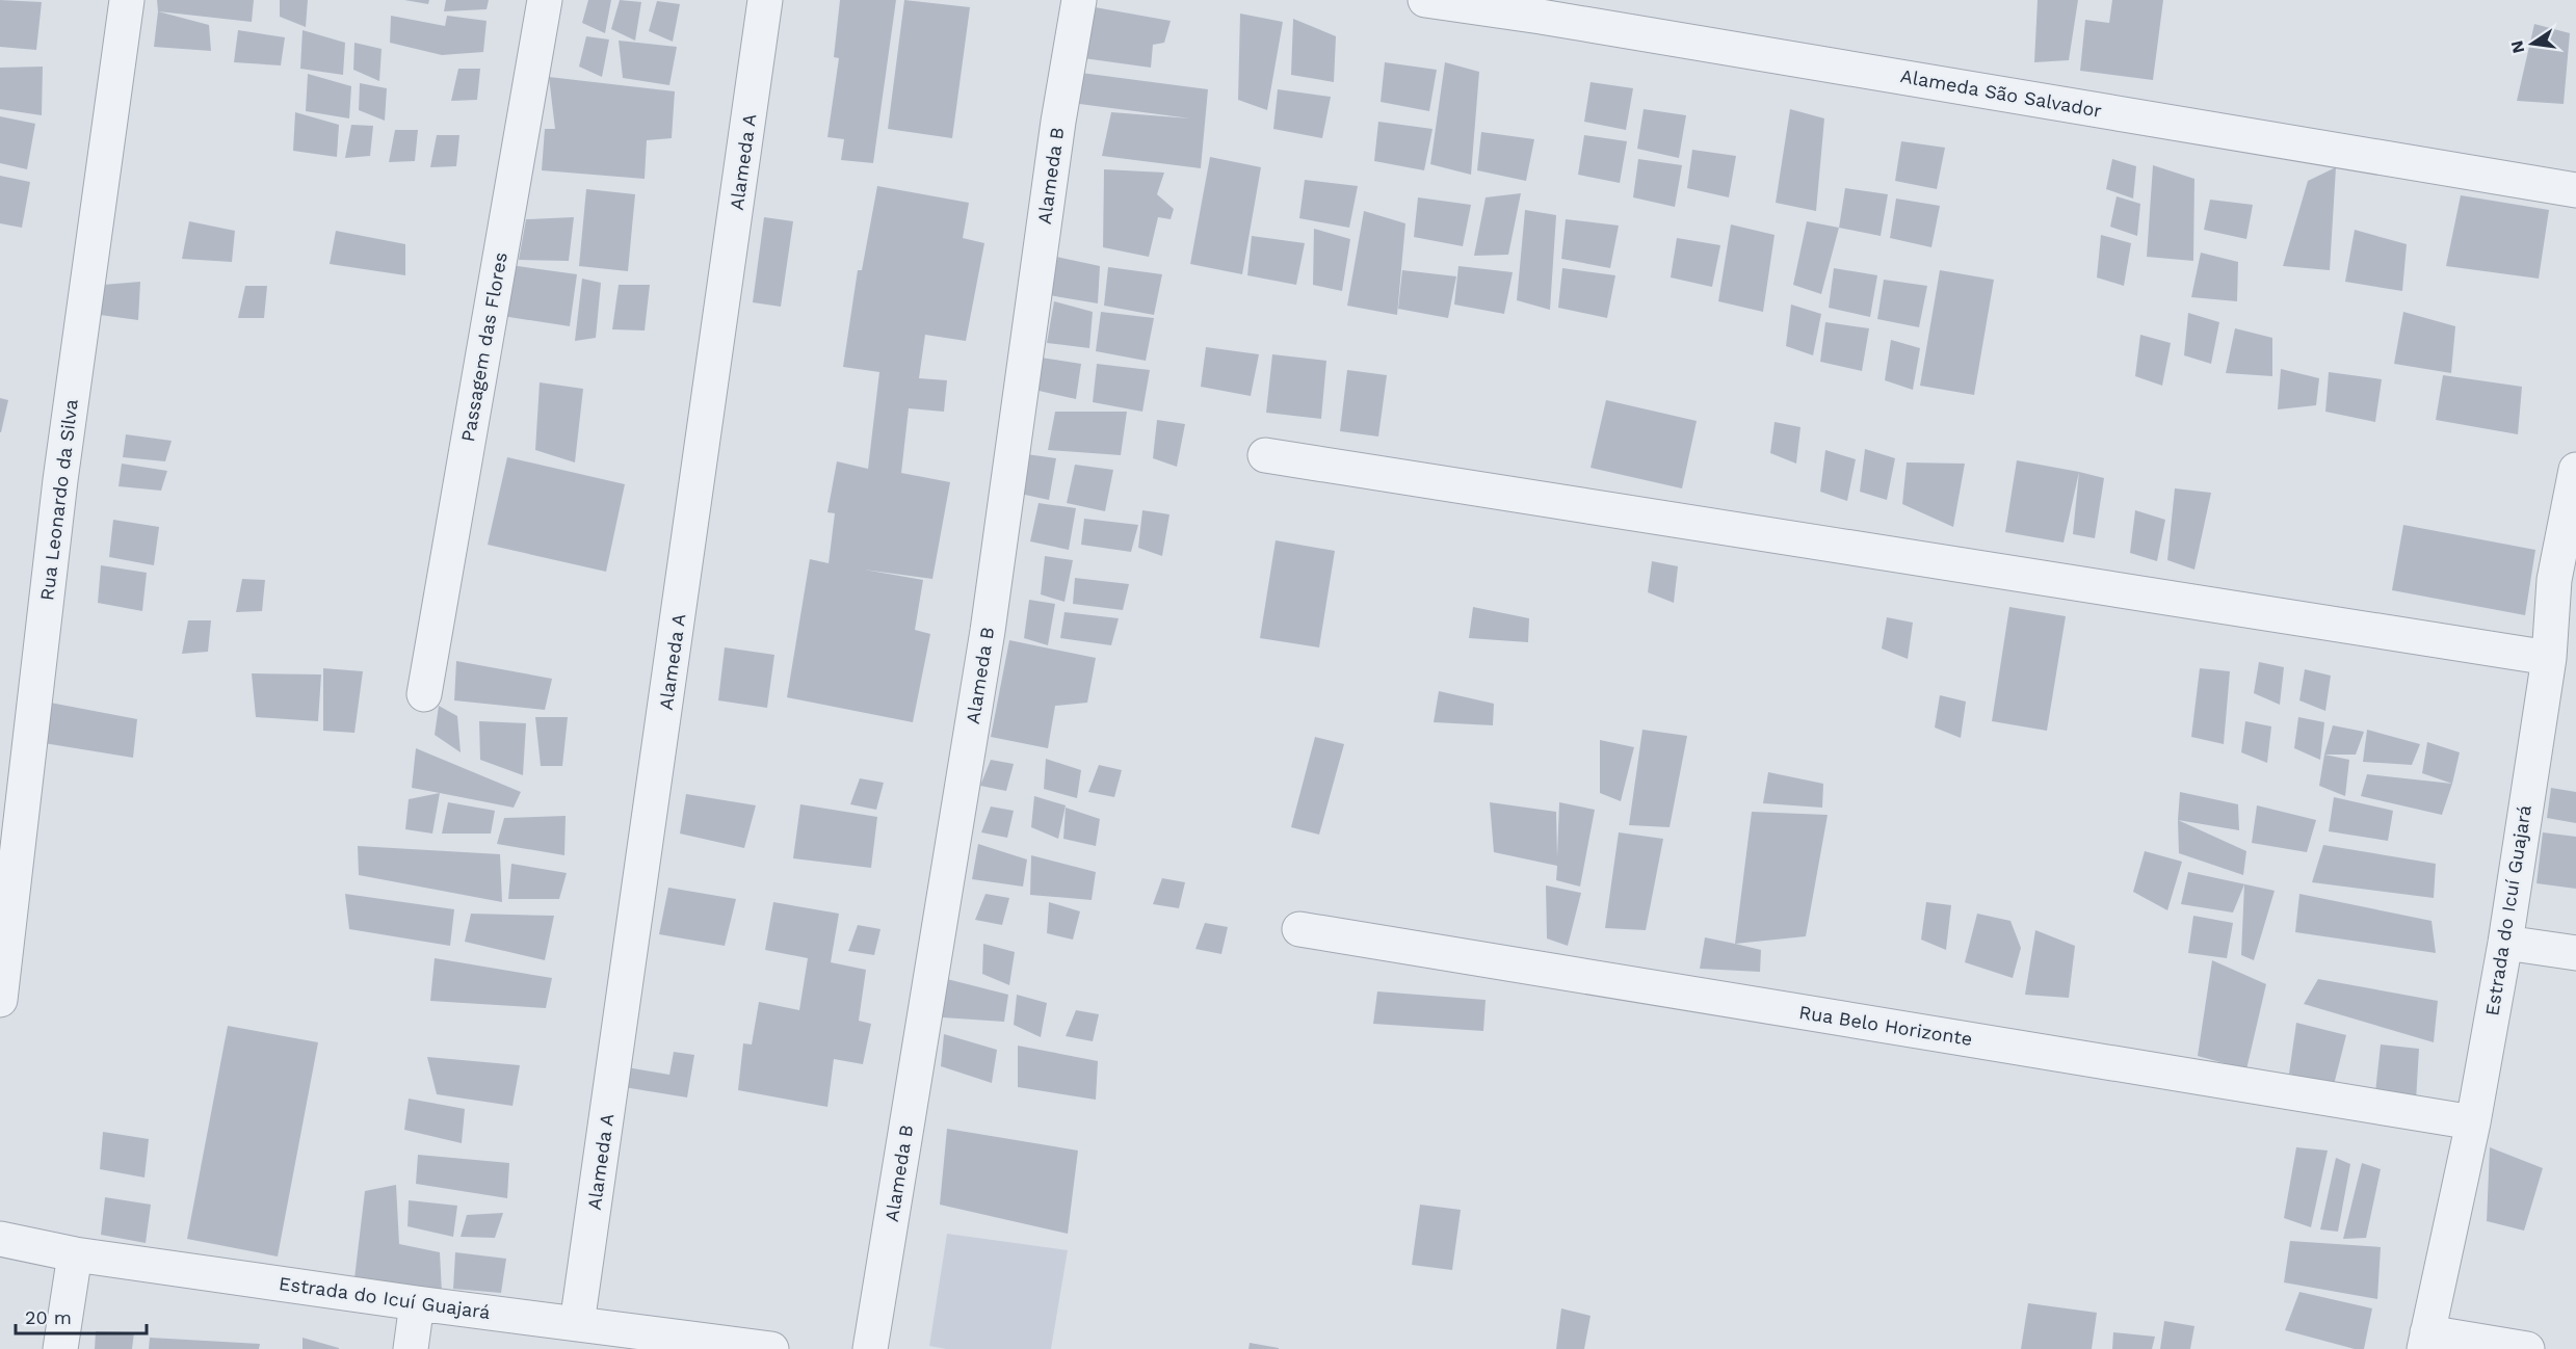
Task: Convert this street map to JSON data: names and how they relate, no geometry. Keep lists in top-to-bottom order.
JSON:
{
  "streets": {
    "street": [
      "Alameda São Salvador",
      "Alameda A",
      "Alameda B",
      "Passagem das Flores",
      "Rua Leonardo da Silva",
      "Estrada do Icuí Guajará",
      "Rua Belo Horizonte"
    ]
  },
  "crossings": [
    ["Alameda A", "Estrada do Icuí Guajará"],
    ["Estrada do Icuí Guajará", "Rua Belo Horizonte"]
  ],
  "scale_bar": "20 m",
  "north": "left"
}
